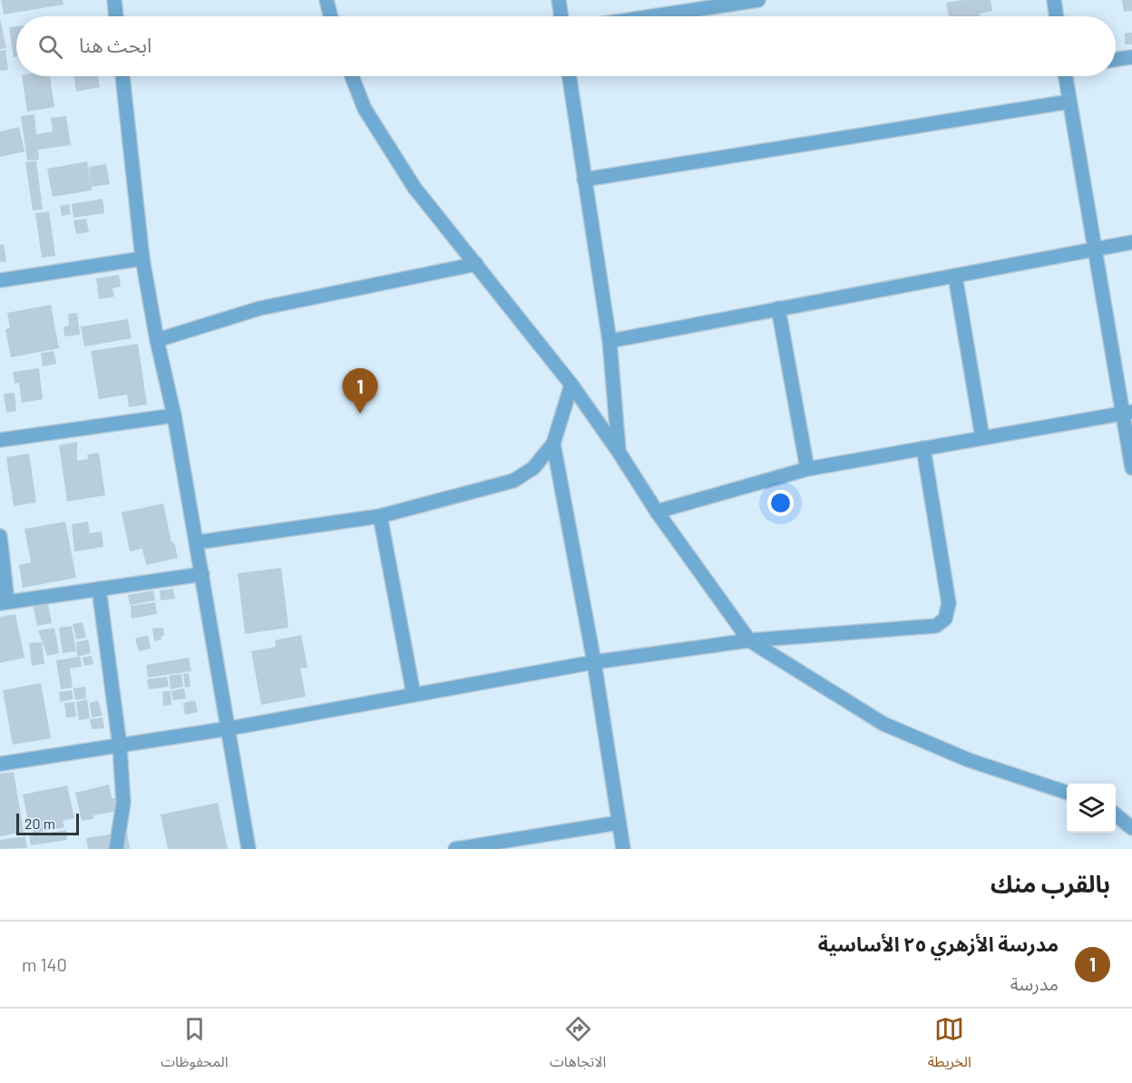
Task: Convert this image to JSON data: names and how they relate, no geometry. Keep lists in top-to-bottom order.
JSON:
{
  "scale_bar": "20 m",
  "page": {
    "search": "ابحث هنا",
    "pins": "1",
    "scale": "20 m",
    "heading": "بالقرب منك",
    "list": [
      {
        "mark": "1",
        "name": "مدرسة الأزهري ٢٥ الأساسية",
        "note": "مدرسة",
        "value": "140 m"
      }
    ],
    "nav": ["الخريطة", "الاتجاهات", "المحفوظات"]
  }
}
